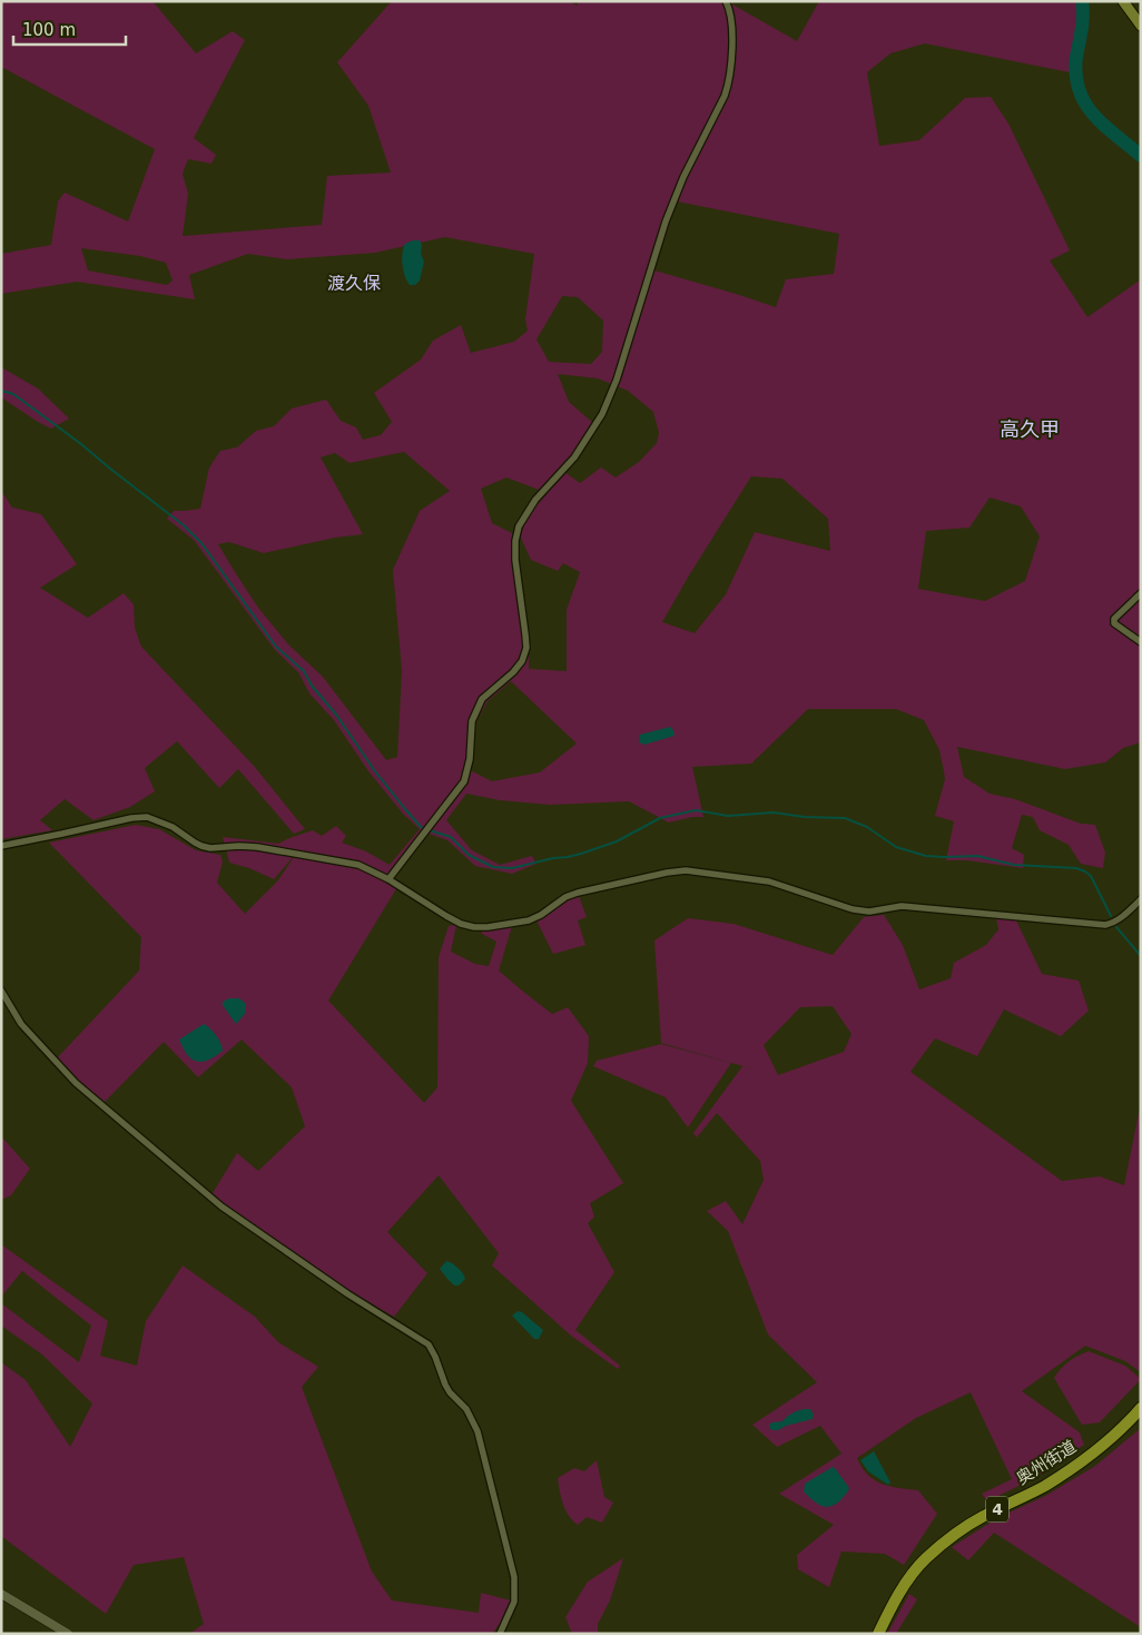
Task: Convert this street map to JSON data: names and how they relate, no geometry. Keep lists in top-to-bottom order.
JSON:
{
  "streets": {
    "highway": ["奥州街道", "4"]
  },
  "districts": ["渡久保", "高久甲"],
  "scale_bar": "100 m"
}
